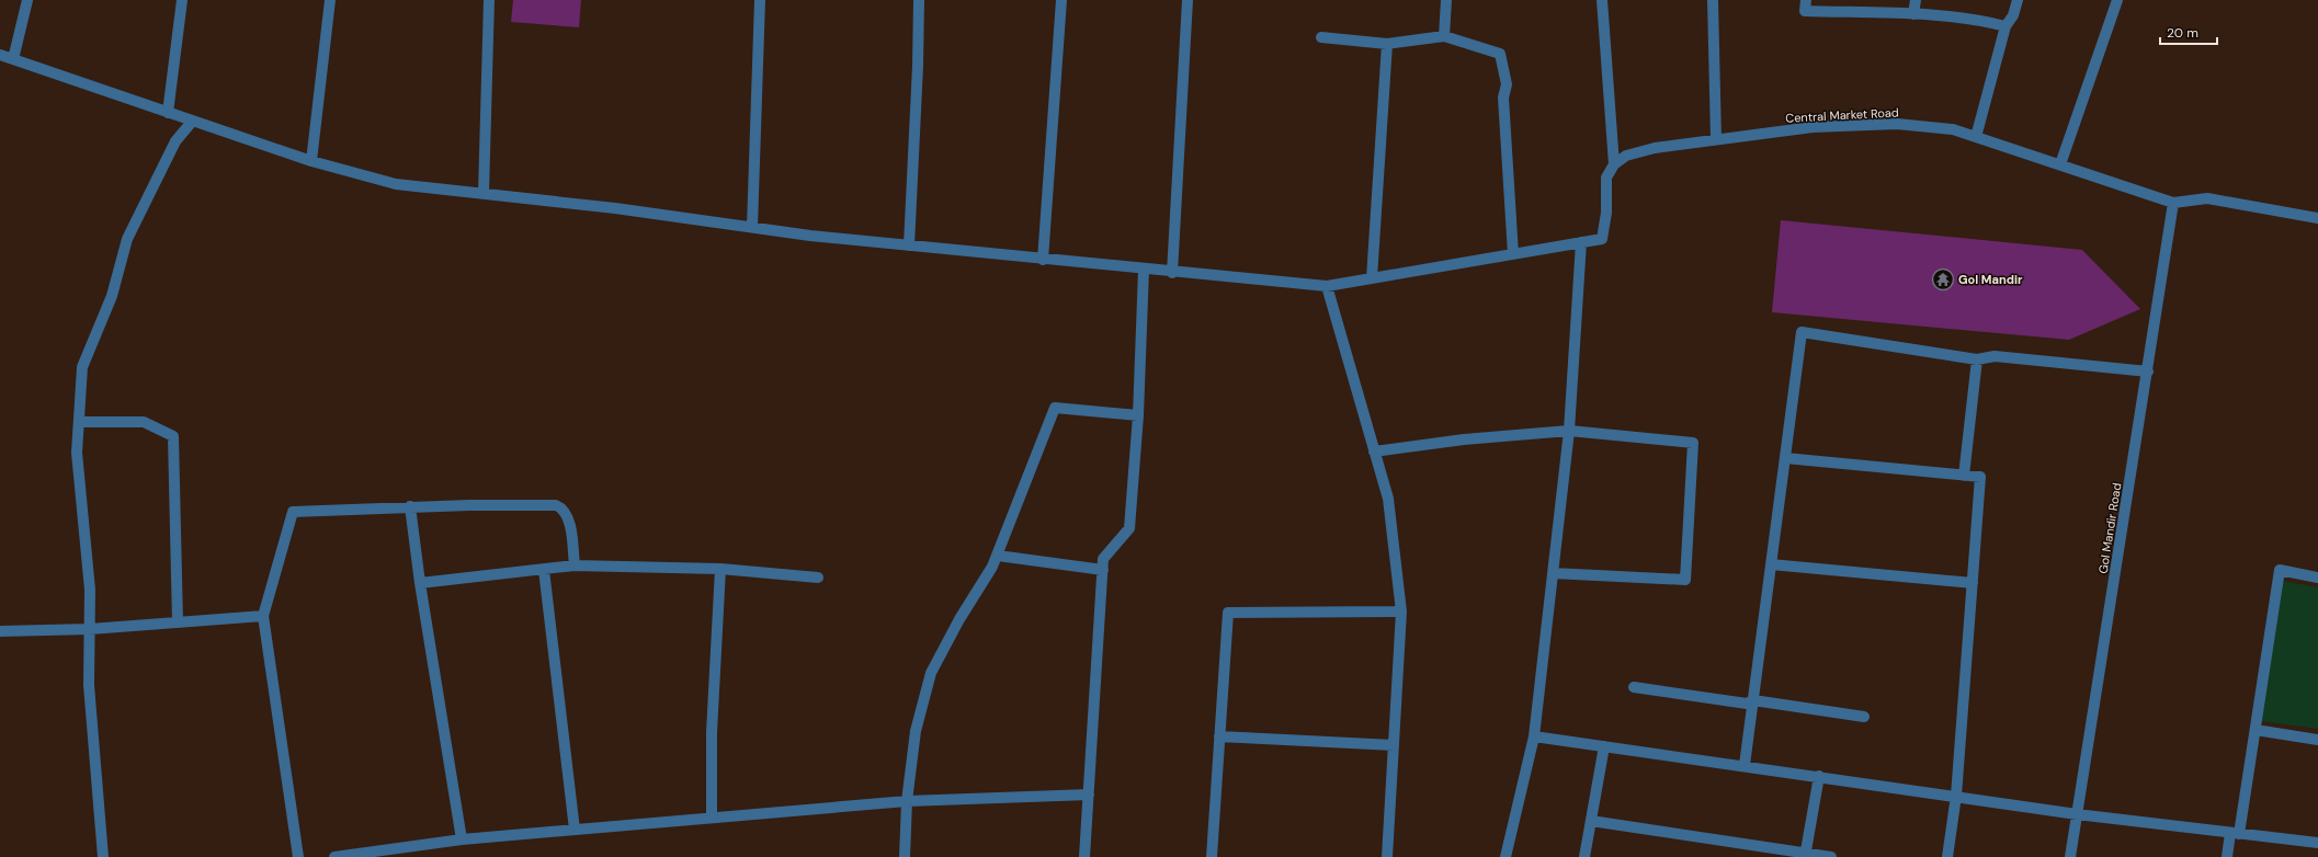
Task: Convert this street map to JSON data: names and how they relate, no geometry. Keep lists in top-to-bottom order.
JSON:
{
  "streets": {
    "street": ["Central Market Road", "Gol Mandir Road"]
  },
  "crossings": [
    ["Central Market Road", "Gol Mandir Road"]
  ],
  "places": {
    "temple": ["Gol Mandir"]
  },
  "scale_bar": "20 m"
}
